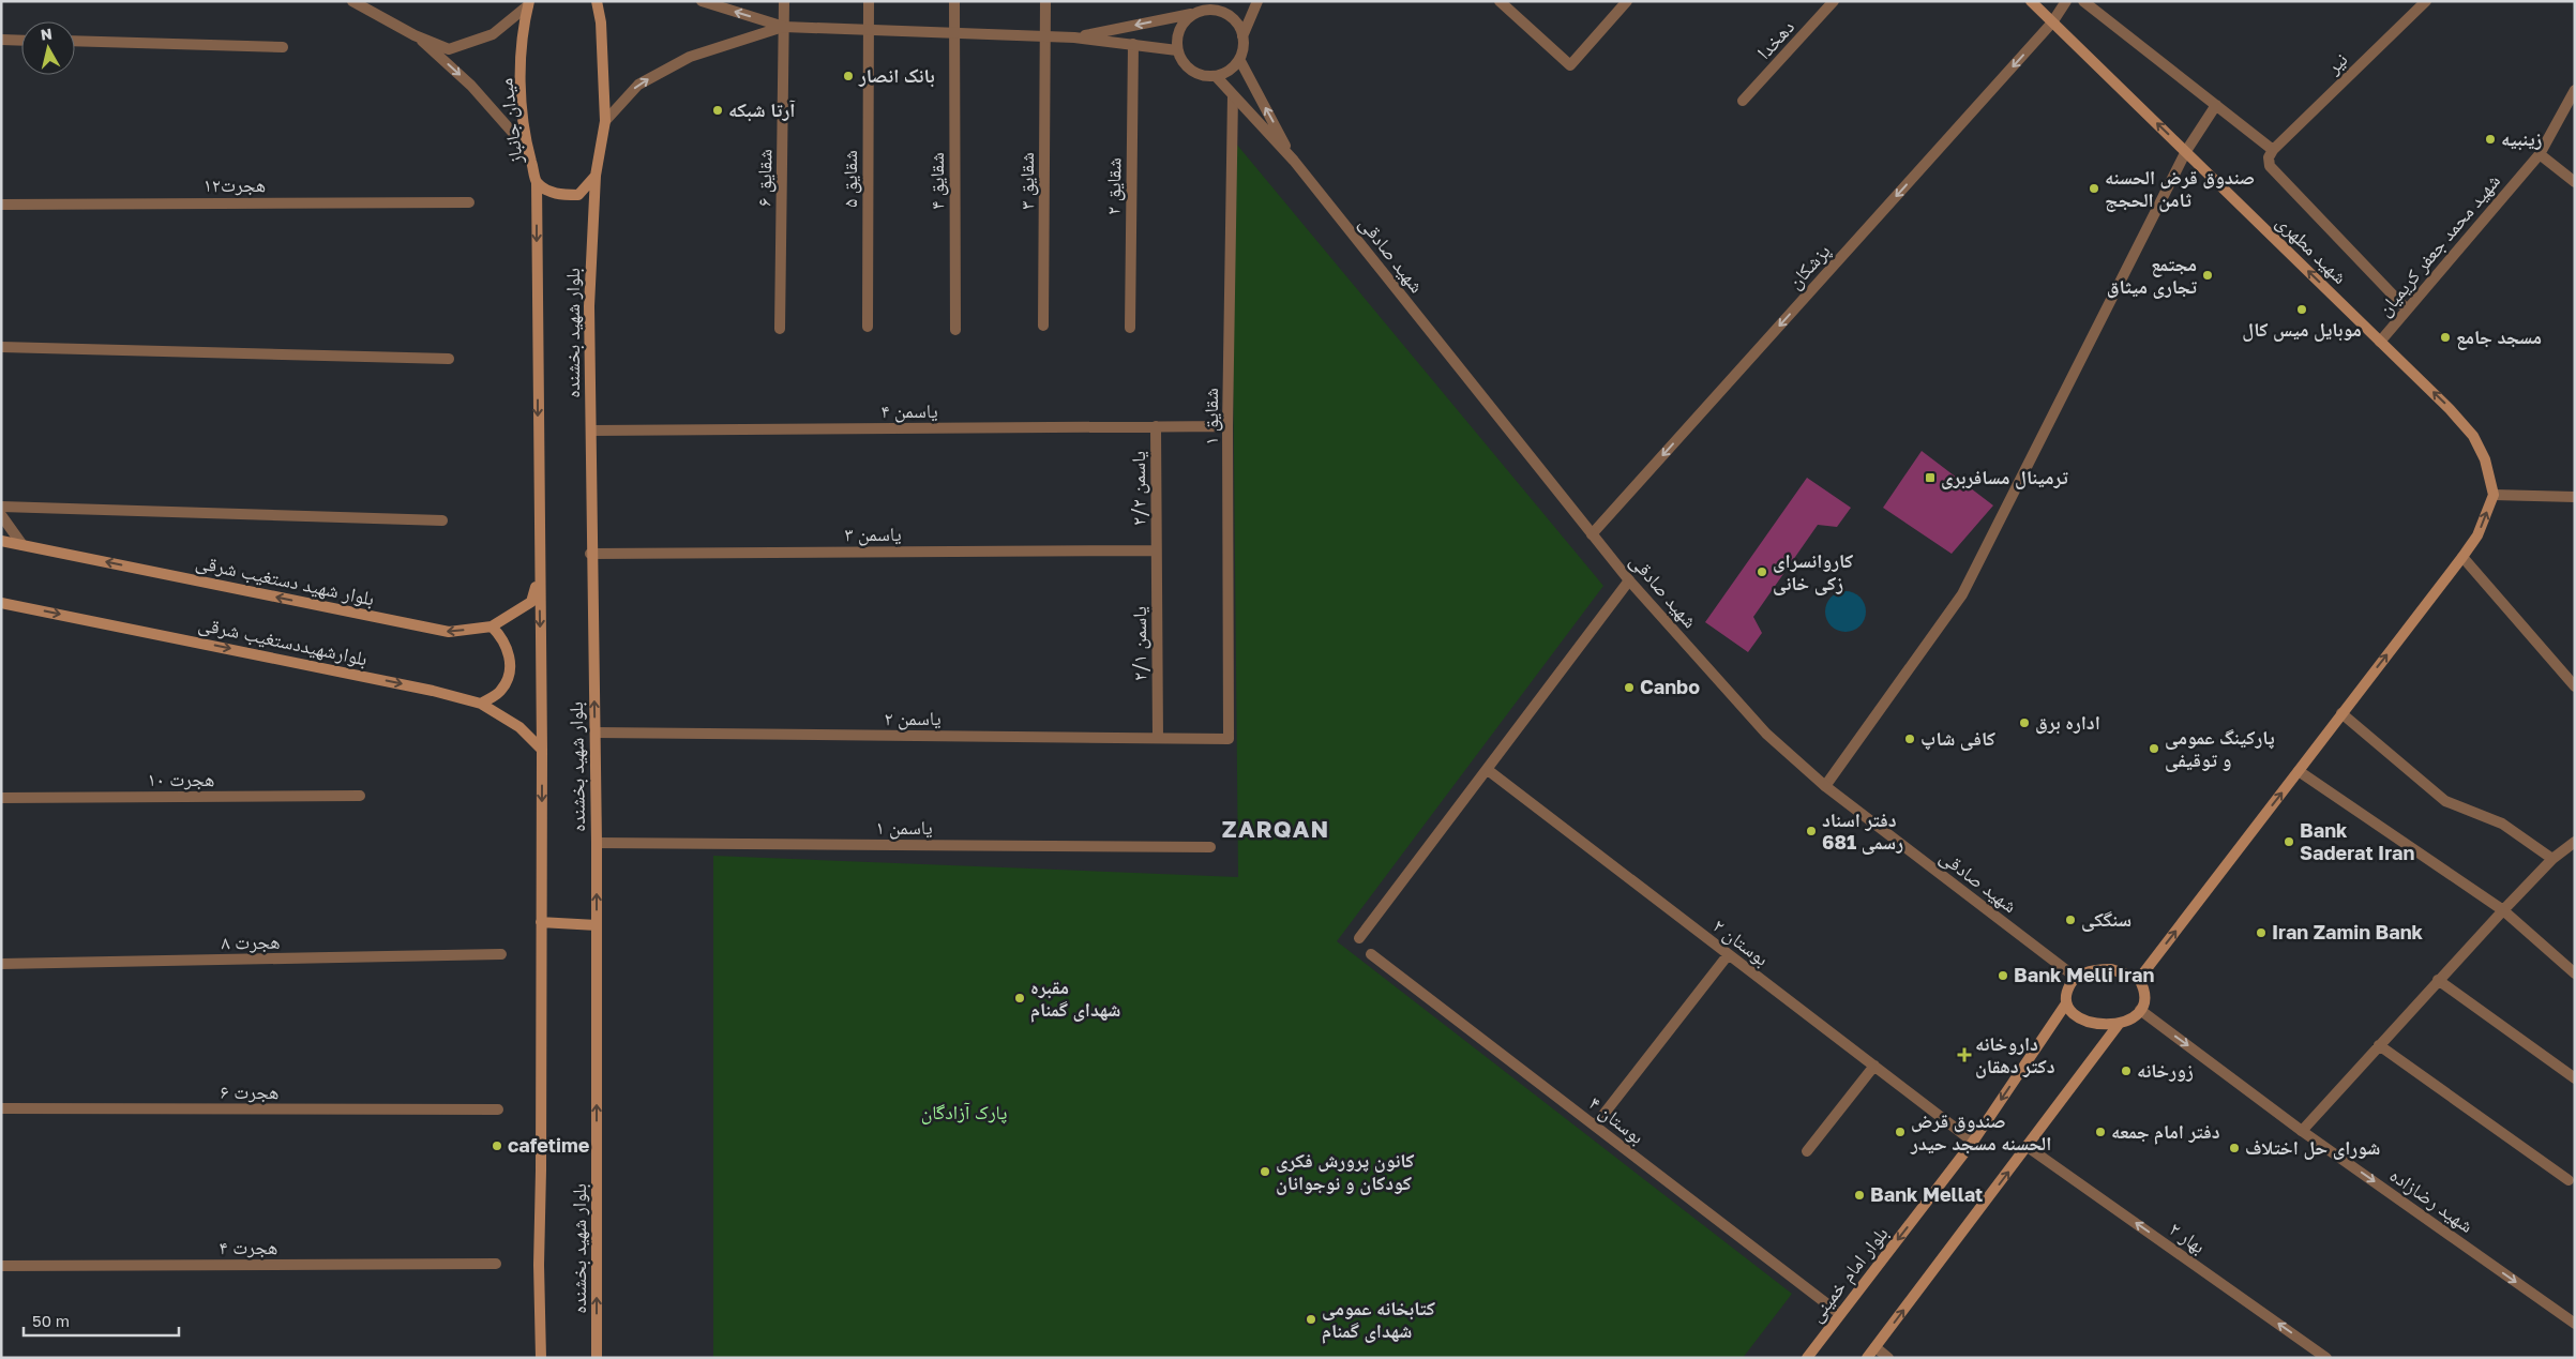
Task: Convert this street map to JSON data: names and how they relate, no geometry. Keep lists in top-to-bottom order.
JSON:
{
  "streets": {
    "main road": [
      "میدان جانباز",
      "شهید مطهری",
      "بلوار شهید بخشنده",
      "بلوار شهید دستغیب شرقی",
      "بلوارشهیددستغیب شرقی",
      "بلوار امام خمینی"
    ],
    "street": [
      "دهخدا",
      "نیر",
      "شقایق ۶",
      "شقایق ۵",
      "شقایق ۴",
      "شقایق ۳",
      "هجرت۱۲",
      "شقایق ۲",
      "شهید محمد جعفر کریمیان",
      "شهید صادقی",
      "پزشکان",
      "یاسمن ۴",
      "شقایق ۱",
      "یاسمن ۲/۲",
      "یاسمن ۳",
      "یاسمن ۲/۱",
      "یاسمن ۲",
      "هجرت ۱۰",
      "یاسمن ۱",
      "هجرت ۸",
      "بوستان ۲",
      "هجرت ۶",
      "بوستان ۴",
      "شهید رضازاده",
      "بهار ۲",
      "هجرت ۴"
    ]
  },
  "crossings": [
    ["میدان جانباز", "بلوار شهید بخشنده"],
    ["شهید محمد جعفر کریمیان", "شهید مطهری"],
    ["شهید مطهری", "پزشکان"],
    ["شهید صادقی", "پزشکان"],
    ["شهید صادقی", "شهید رضازاده"],
    ["شهید صادقی", "بلوار امام خمینی"],
    ["بلوار شهید بخشنده", "یاسمن ۴"],
    ["بلوار شهید بخشنده", "یاسمن ۳"],
    ["بلوار شهید بخشنده", "بلوار شهید دستغیب شرقی"],
    ["بلوار شهید بخشنده", "بلوارشهیددستغیب شرقی"],
    ["بلوار شهید بخشنده", "یاسمن ۲"],
    ["بلوار شهید بخشنده", "یاسمن ۱"],
    ["یاسمن ۴", "شقایق ۱"],
    ["یاسمن ۴", "یاسمن ۲/۲"],
    ["شقایق ۱", "یاسمن ۲"],
    ["یاسمن ۲/۲", "یاسمن ۳"],
    ["یاسمن ۲/۲", "یاسمن ۲/۱"],
    ["یاسمن ۳", "یاسمن ۲/۱"],
    ["یاسمن ۲/۱", "یاسمن ۲"],
    ["بوستان ۲", "بلوار امام خمینی"],
    ["بوستان ۴", "بلوار امام خمینی"],
    ["شهید رضازاده", "بلوار امام خمینی"]
  ],
  "one_way": [
    "شهید مطهری",
    "پزشکان",
    "بلوار شهید دستغیب شرقی",
    "بلوارشهیددستغیب شرقی",
    "شهید رضازاده",
    "بهار ۲"
  ],
  "districts": ["ZARQAN"],
  "parks": ["پارک آزادگان"],
  "places": {
    "other": [
      "بانک انصار",
      "آرتا شبکه",
      "زینبیه",
      "صندوق قرض الحسنه ثامن الحجج",
      "مجتمع تجاری میثاق",
      "موبایل میس کال",
      "مسجد جامع",
      "کاروانسرای زکی خانی",
      "Canbo",
      "اداره برق",
      "کافی شاپ",
      "پارکینگ عمومی و توقیفی",
      "دفتر اسناد رسمی 681",
      "Bank Saderat Iran",
      "سنگکی",
      "Iran Zamin Bank",
      "Bank Melli Iran",
      "مقبره شهدای گمنام",
      "زورخانه",
      "صندوق قرض الحسنه مسجد حیدر",
      "دفتر امام جمعه",
      "cafetime",
      "شورای حل اختلاف",
      "کانون پرورش فکری کودکان و نوجوانان",
      "Bank Mellat",
      "کتابخانه عمومی شهدای گمنام"
    ],
    "transit": ["ترمینال مسافربری"],
    "health": ["داروخانه دکتر دهقان"]
  },
  "scale_bar": "50 m",
  "north": "top"
}
